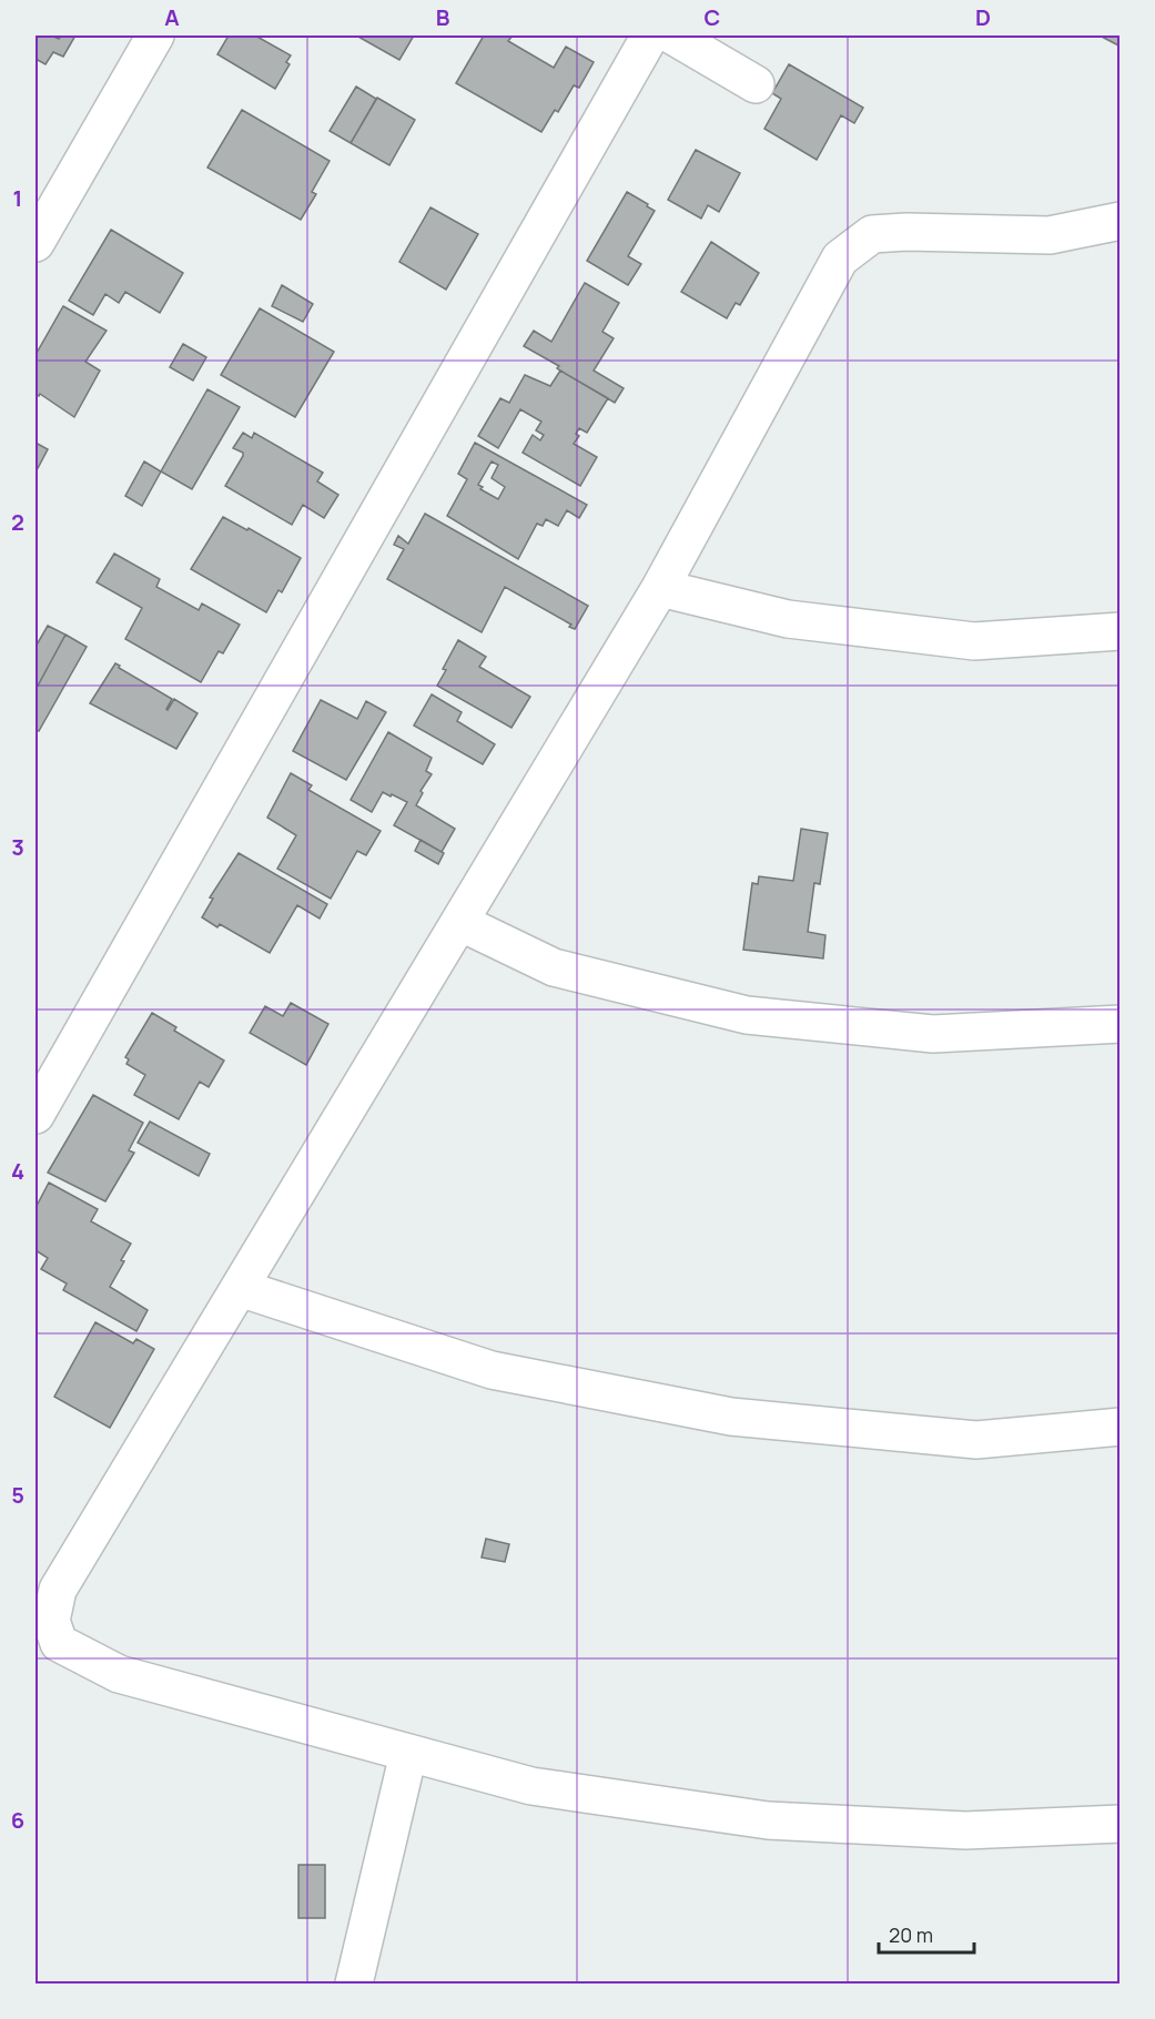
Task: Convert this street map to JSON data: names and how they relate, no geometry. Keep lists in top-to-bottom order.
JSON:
{
  "scale_bar": "20 m",
  "grid": {
    "columns": [
      "A",
      "B",
      "C",
      "D"
    ],
    "rows": [
      "1",
      "2",
      "3",
      "4",
      "5",
      "6"
    ]
  }
}
